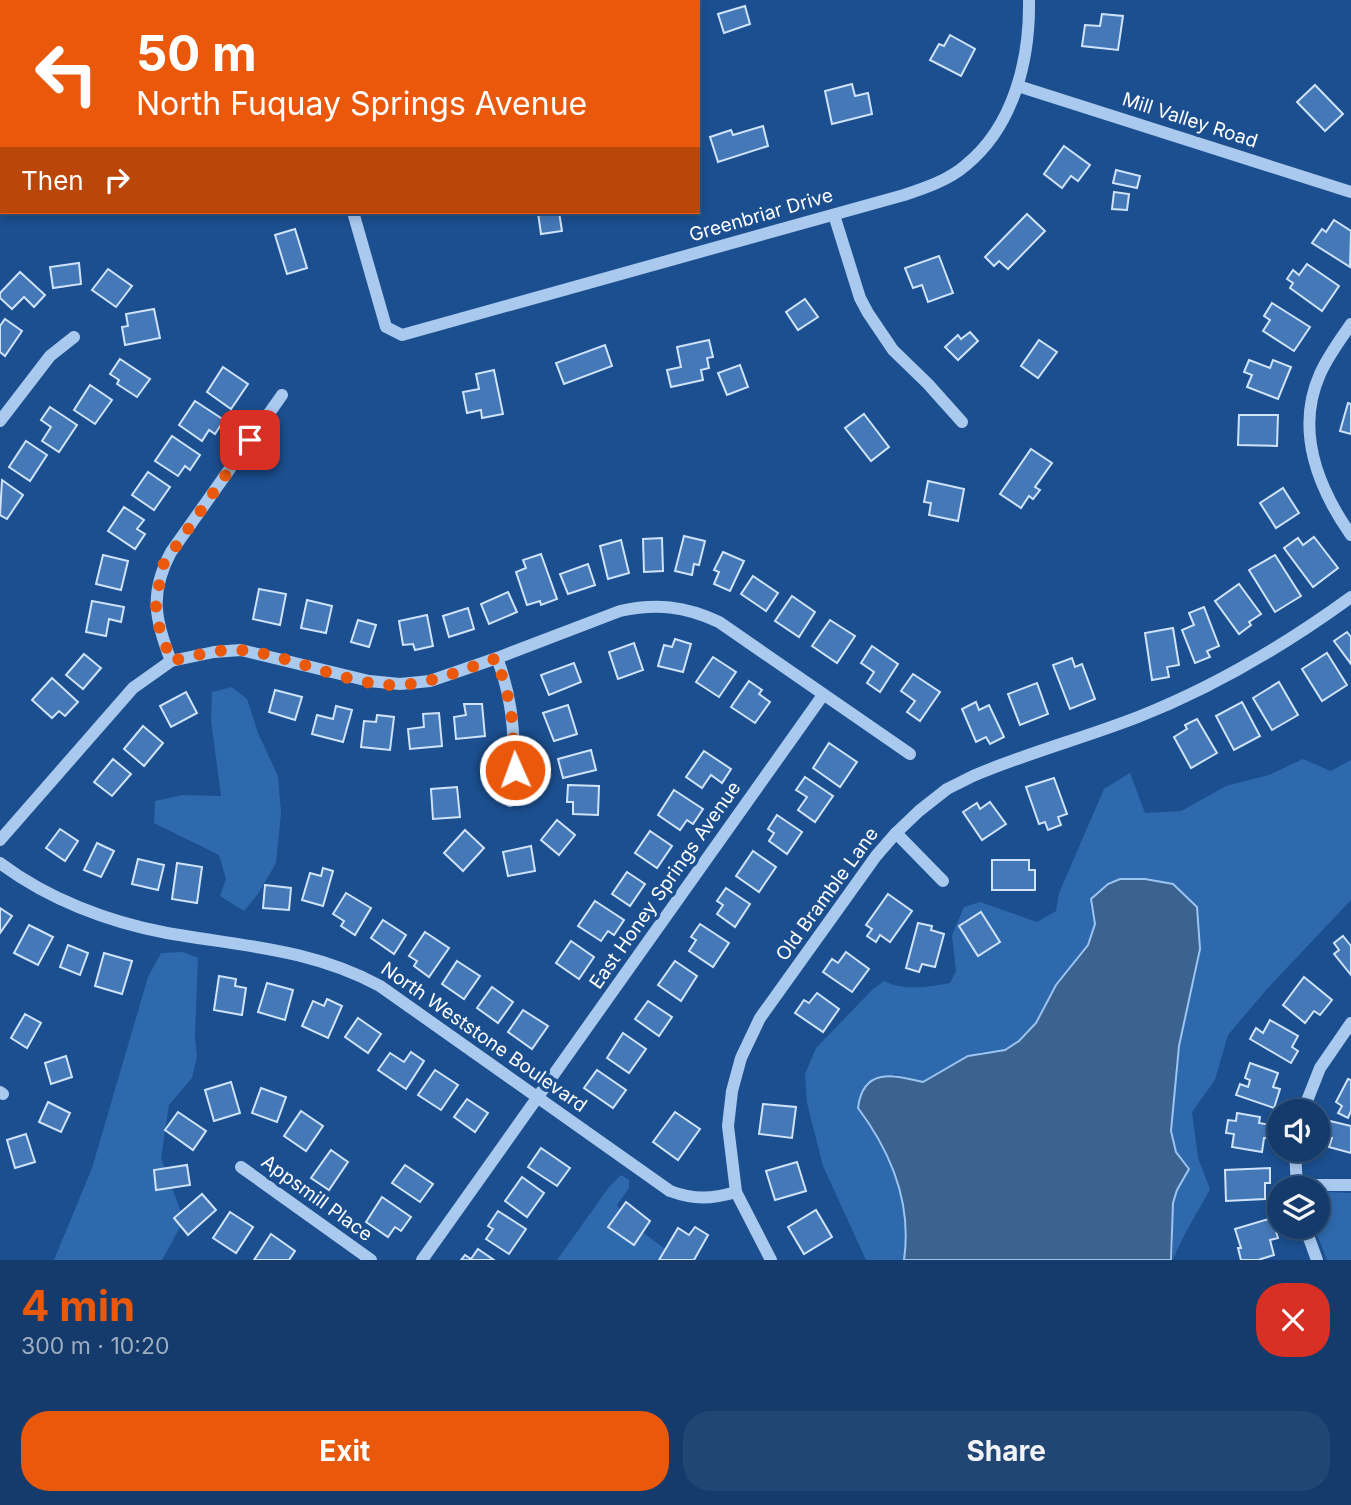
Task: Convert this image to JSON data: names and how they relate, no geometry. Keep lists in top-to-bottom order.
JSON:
{
  "streets": {
    "street": [
      "Mill Valley Road",
      "Greenbriar Drive",
      "East Honey Springs Avenue",
      "Old Bramble Lane",
      "North Weststone Boulevard",
      "Appsmill Place"
    ]
  },
  "crossings": [
    ["Mill Valley Road", "Greenbriar Drive"],
    ["East Honey Springs Avenue", "North Weststone Boulevard"],
    ["Old Bramble Lane", "North Weststone Boulevard"]
  ],
  "page": {
    "turn": ["50 m", "North Fuquay Springs Avenue"],
    "then": "Then",
    "heading": ["4 min", "300 m · 10:20"],
    "buttons": ["Exit", "Share"]
  }
}
